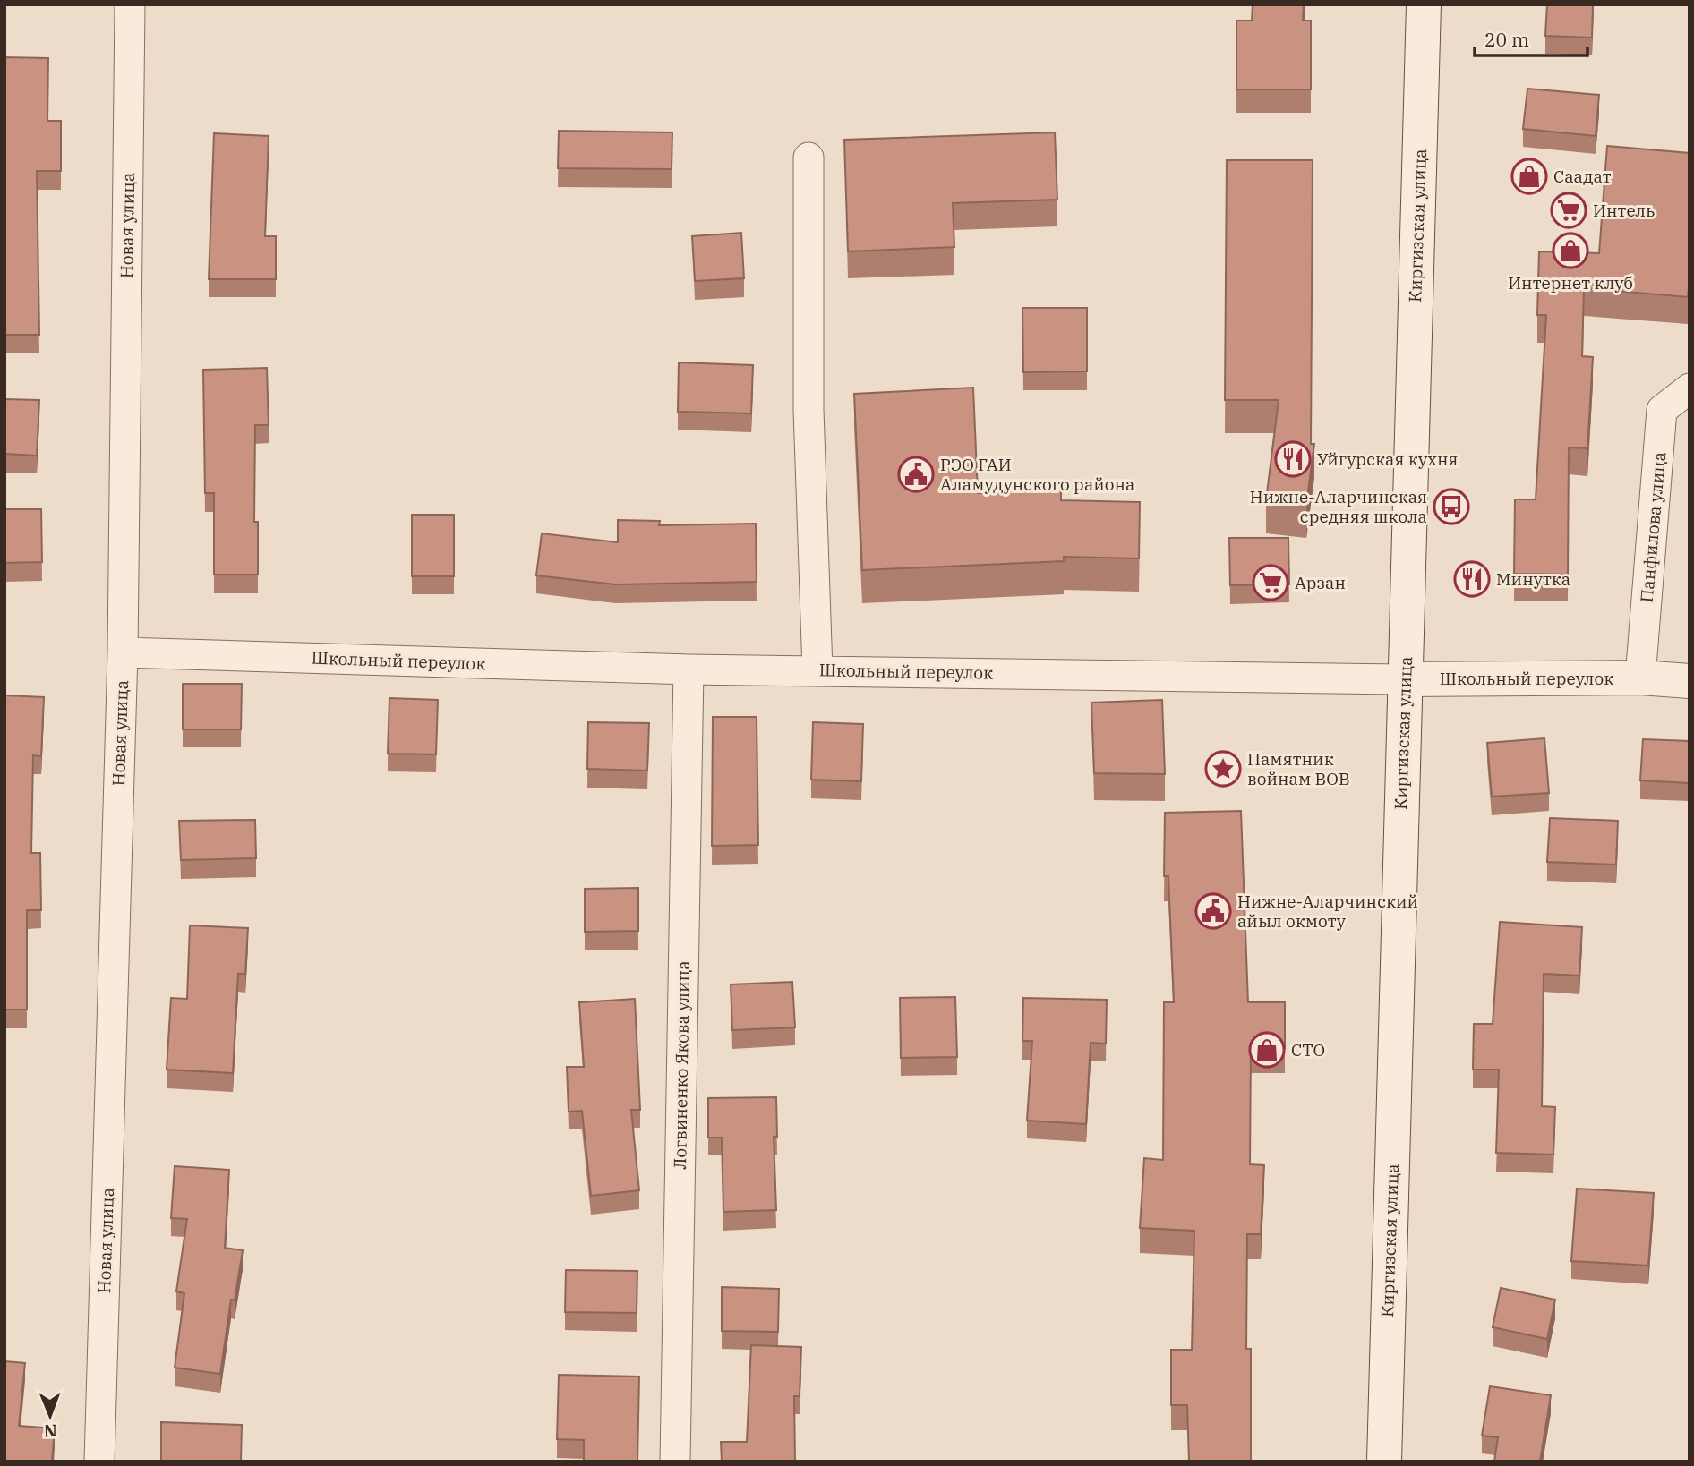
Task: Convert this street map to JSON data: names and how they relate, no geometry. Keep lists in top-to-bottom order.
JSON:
{
  "streets": {
    "main road": ["Киргизская улица", "Школьный переулок"],
    "street": ["Новая улица", "Панфилова улица", "Логвиненко Якова улица"]
  },
  "crossings": [
    ["Новая улица", "Школьный переулок"],
    ["Киргизская улица", "Школьный переулок"],
    ["Панфилова улица", "Школьный переулок"],
    ["Школьный переулок", "Логвиненко Якова улица"]
  ],
  "places": {
    "shop": ["Саадат", "Интернет клуб", "СТО"],
    "supermarket": ["Интель", "Арзан"],
    "restaurant": ["Уйгурская кухня", "Минутка"],
    "public building": ["РЭО ГАИ Аламудунского района", "Нижне-Аларчинский айыл окмоту"],
    "bus stop": ["Нижне-Аларчинская средняя школа"],
    "place": ["Памятник войнам ВОВ"]
  },
  "scale_bar": "20 m",
  "north": "bottom"
}
